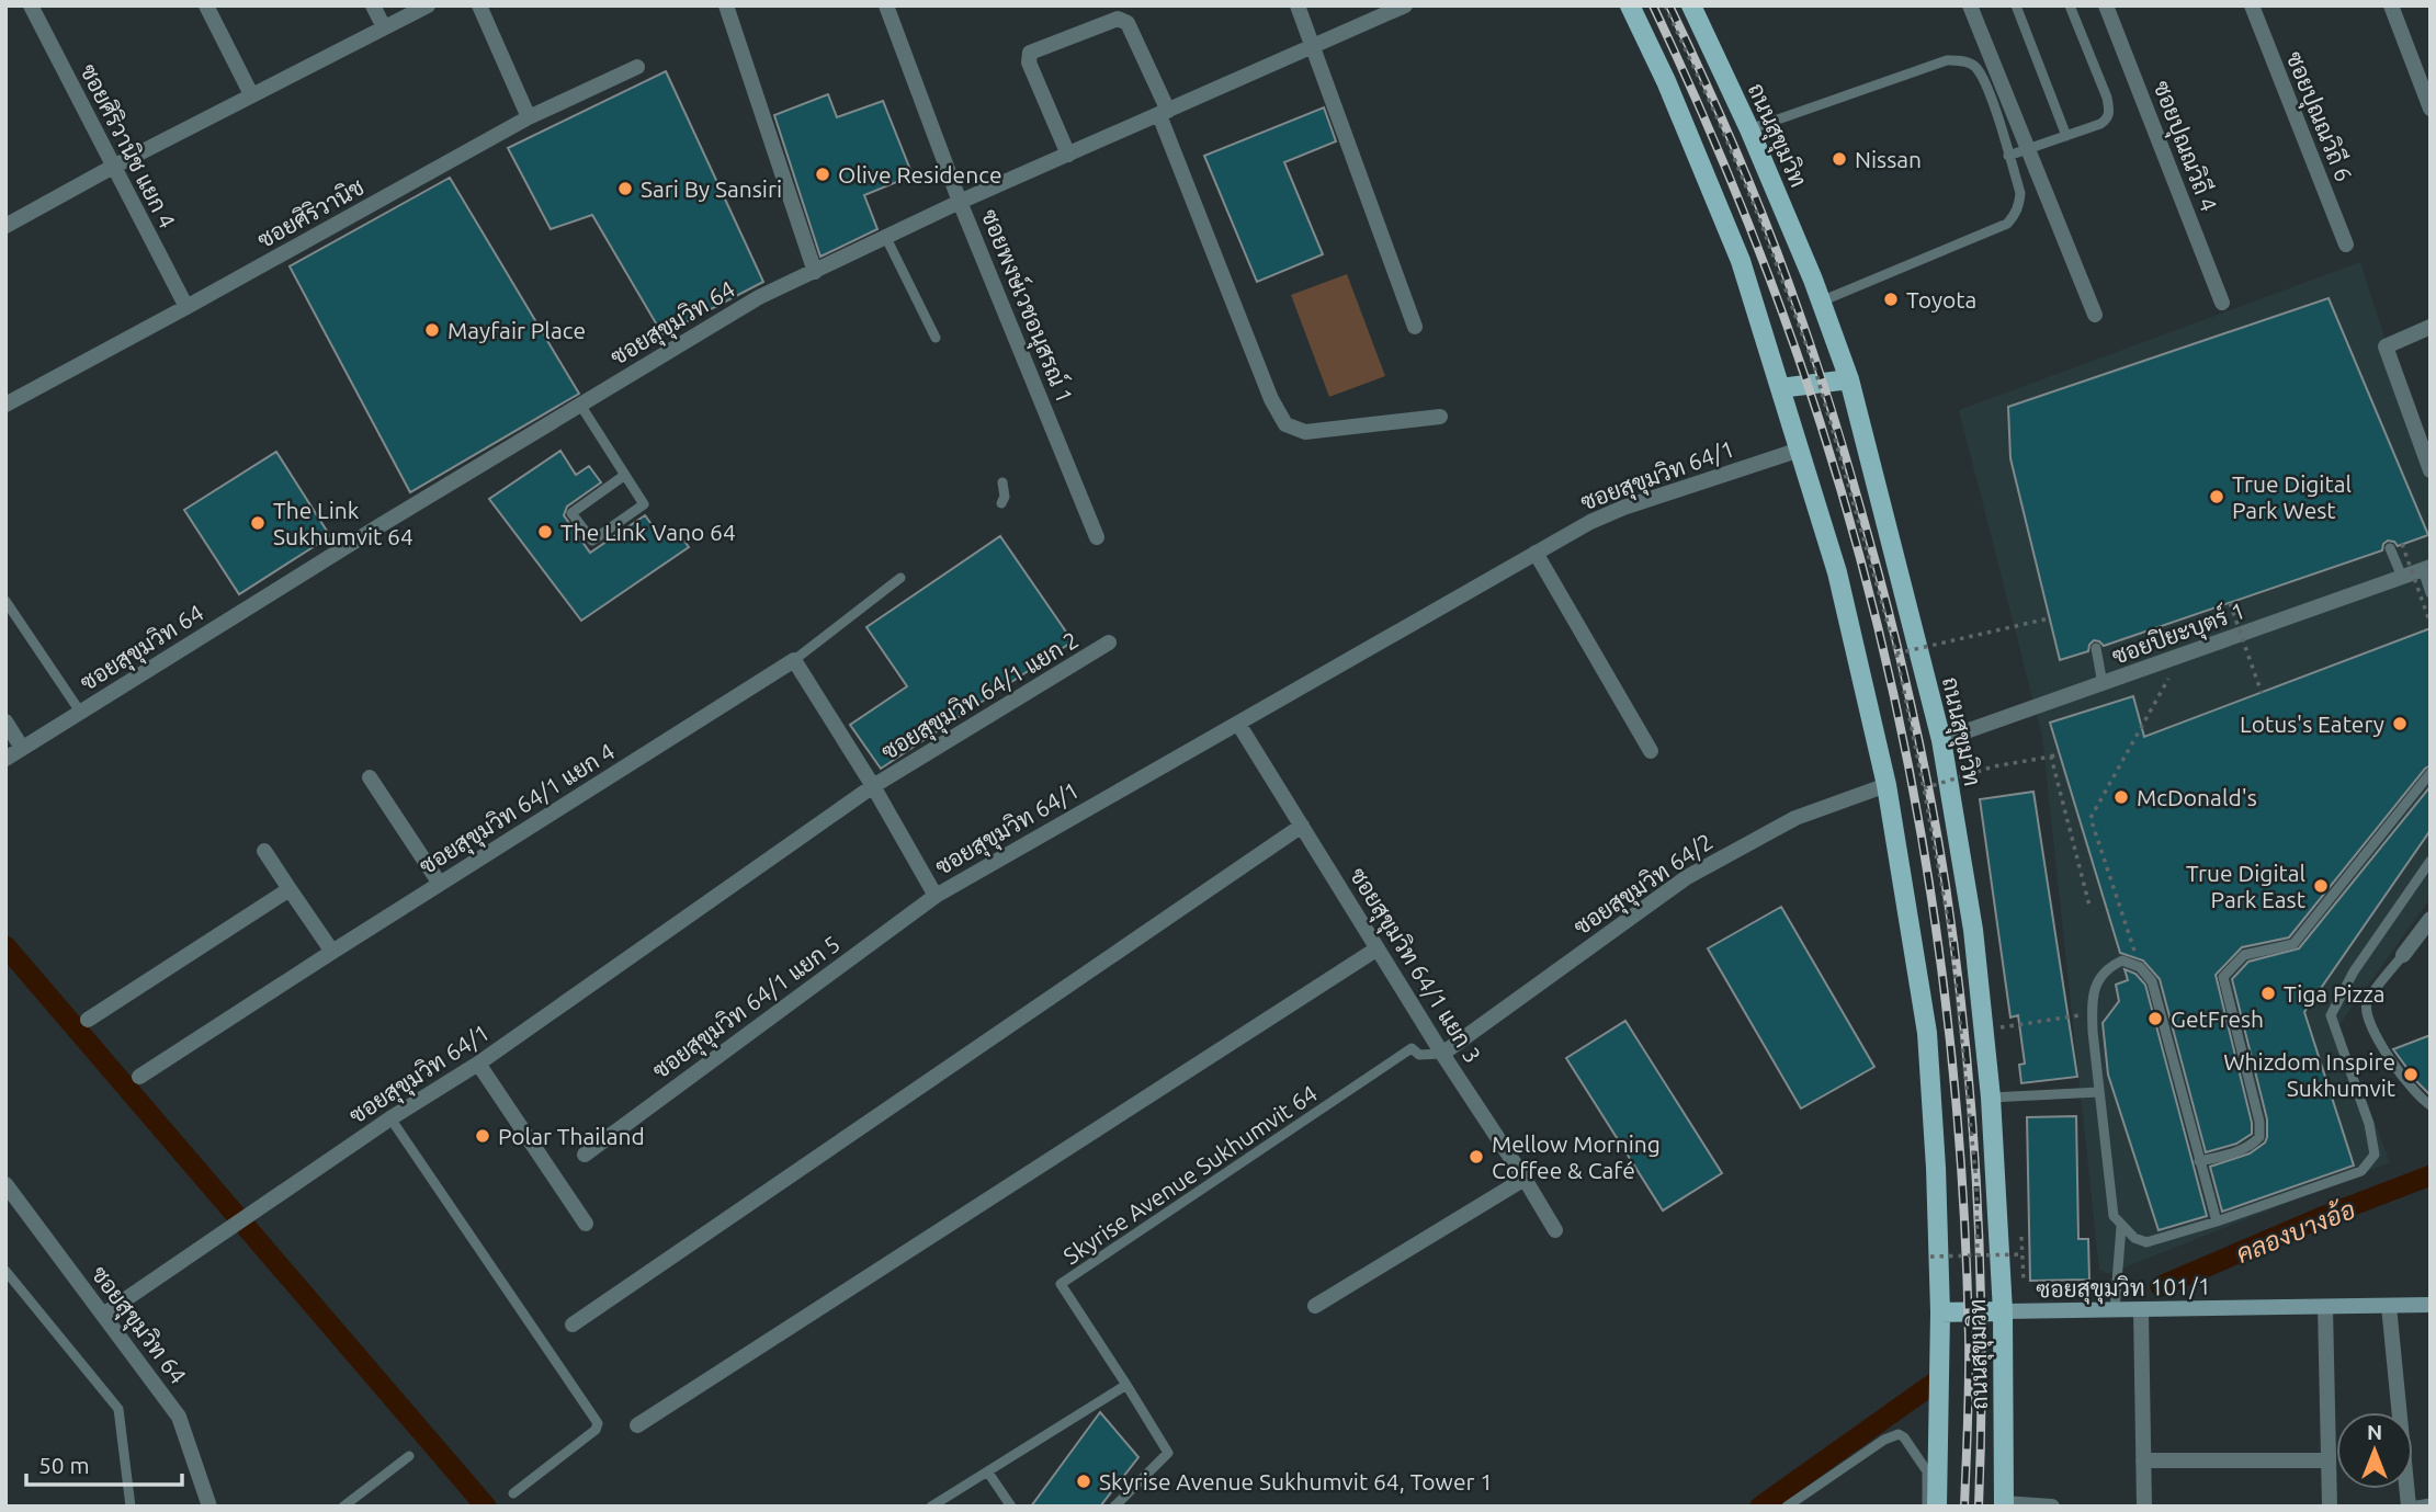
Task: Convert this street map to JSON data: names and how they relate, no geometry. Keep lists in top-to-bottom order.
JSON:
{
  "streets": {
    "main road": ["ถนนสุขุมวิท"],
    "street": [
      "ซอยปุณณวิถี 6",
      "ซอยศิริวานิช แยก 4",
      "ซอยปุณณวิถี 4",
      "ซอยศิริวานิช",
      "ซอยพงษ์เวชอนุสรณ์ 1",
      "ซอยสุขุมวิท 64",
      "ซอยสุขุมวิท 64/1",
      "ซอยปิยะบุตร์ 1",
      "ซอยสุขุมวิท 64/1 แยก 2",
      "ซอยสุขุมวิท 64/1 แยก 4",
      "ซอยสุขุมวิท 64/2",
      "ซอยสุขุมวิท 64/1 แยก 3",
      "ซอยสุขุมวิท 64/1 แยก 5",
      "ซอยสุขุมวิท 101/1"
    ],
    "lane": ["Skyrise Avenue Sukhumvit 64"]
  },
  "crossings": [
    ["ถนนสุขุมวิท", "ซอยสุขุมวิท 64/1"],
    ["ถนนสุขุมวิท", "ซอยปิยะบุตร์ 1"],
    ["ถนนสุขุมวิท", "ซอยสุขุมวิท 64/2"],
    ["ถนนสุขุมวิท", "ซอยสุขุมวิท 101/1"],
    ["ซอยศิริวานิช แยก 4", "ซอยศิริวานิช"],
    ["ซอยพงษ์เวชอนุสรณ์ 1", "ซอยสุขุมวิท 64"],
    ["ซอยสุขุมวิท 64", "ซอยสุขุมวิท 64/1"],
    ["ซอยสุขุมวิท 64/1", "ซอยสุขุมวิท 64/1 แยก 2"],
    ["ซอยสุขุมวิท 64/1", "ซอยสุขุมวิท 64/1 แยก 3"],
    ["ซอยสุขุมวิท 64/1", "ซอยสุขุมวิท 64/1 แยก 5"],
    ["ซอยสุขุมวิท 64/2", "ซอยสุขุมวิท 64/1 แยก 3"],
    ["ซอยสุขุมวิท 64/2", "Skyrise Avenue Sukhumvit 64"],
    ["ซอยสุขุมวิท 64/1 แยก 3", "Skyrise Avenue Sukhumvit 64"]
  ],
  "water": ["คลองบางอ้อ"],
  "places": [
    "Nissan",
    "Olive Residence",
    "Sari By Sansiri",
    "Toyota",
    "Mayfair Place",
    "True Digital Park West",
    "The Link Sukhumvit 64",
    "The Link Vano 64",
    "Lotus's Eatery",
    "McDonald's",
    "True Digital Park East",
    "Tiga Pizza",
    "GetFresh",
    "Whizdom Inspire Sukhumvit",
    "Polar Thailand",
    "Mellow Morning Coffee & Café",
    "Skyrise Avenue Sukhumvit 64, Tower 1"
  ],
  "scale_bar": "50 m",
  "north": "top"
}
